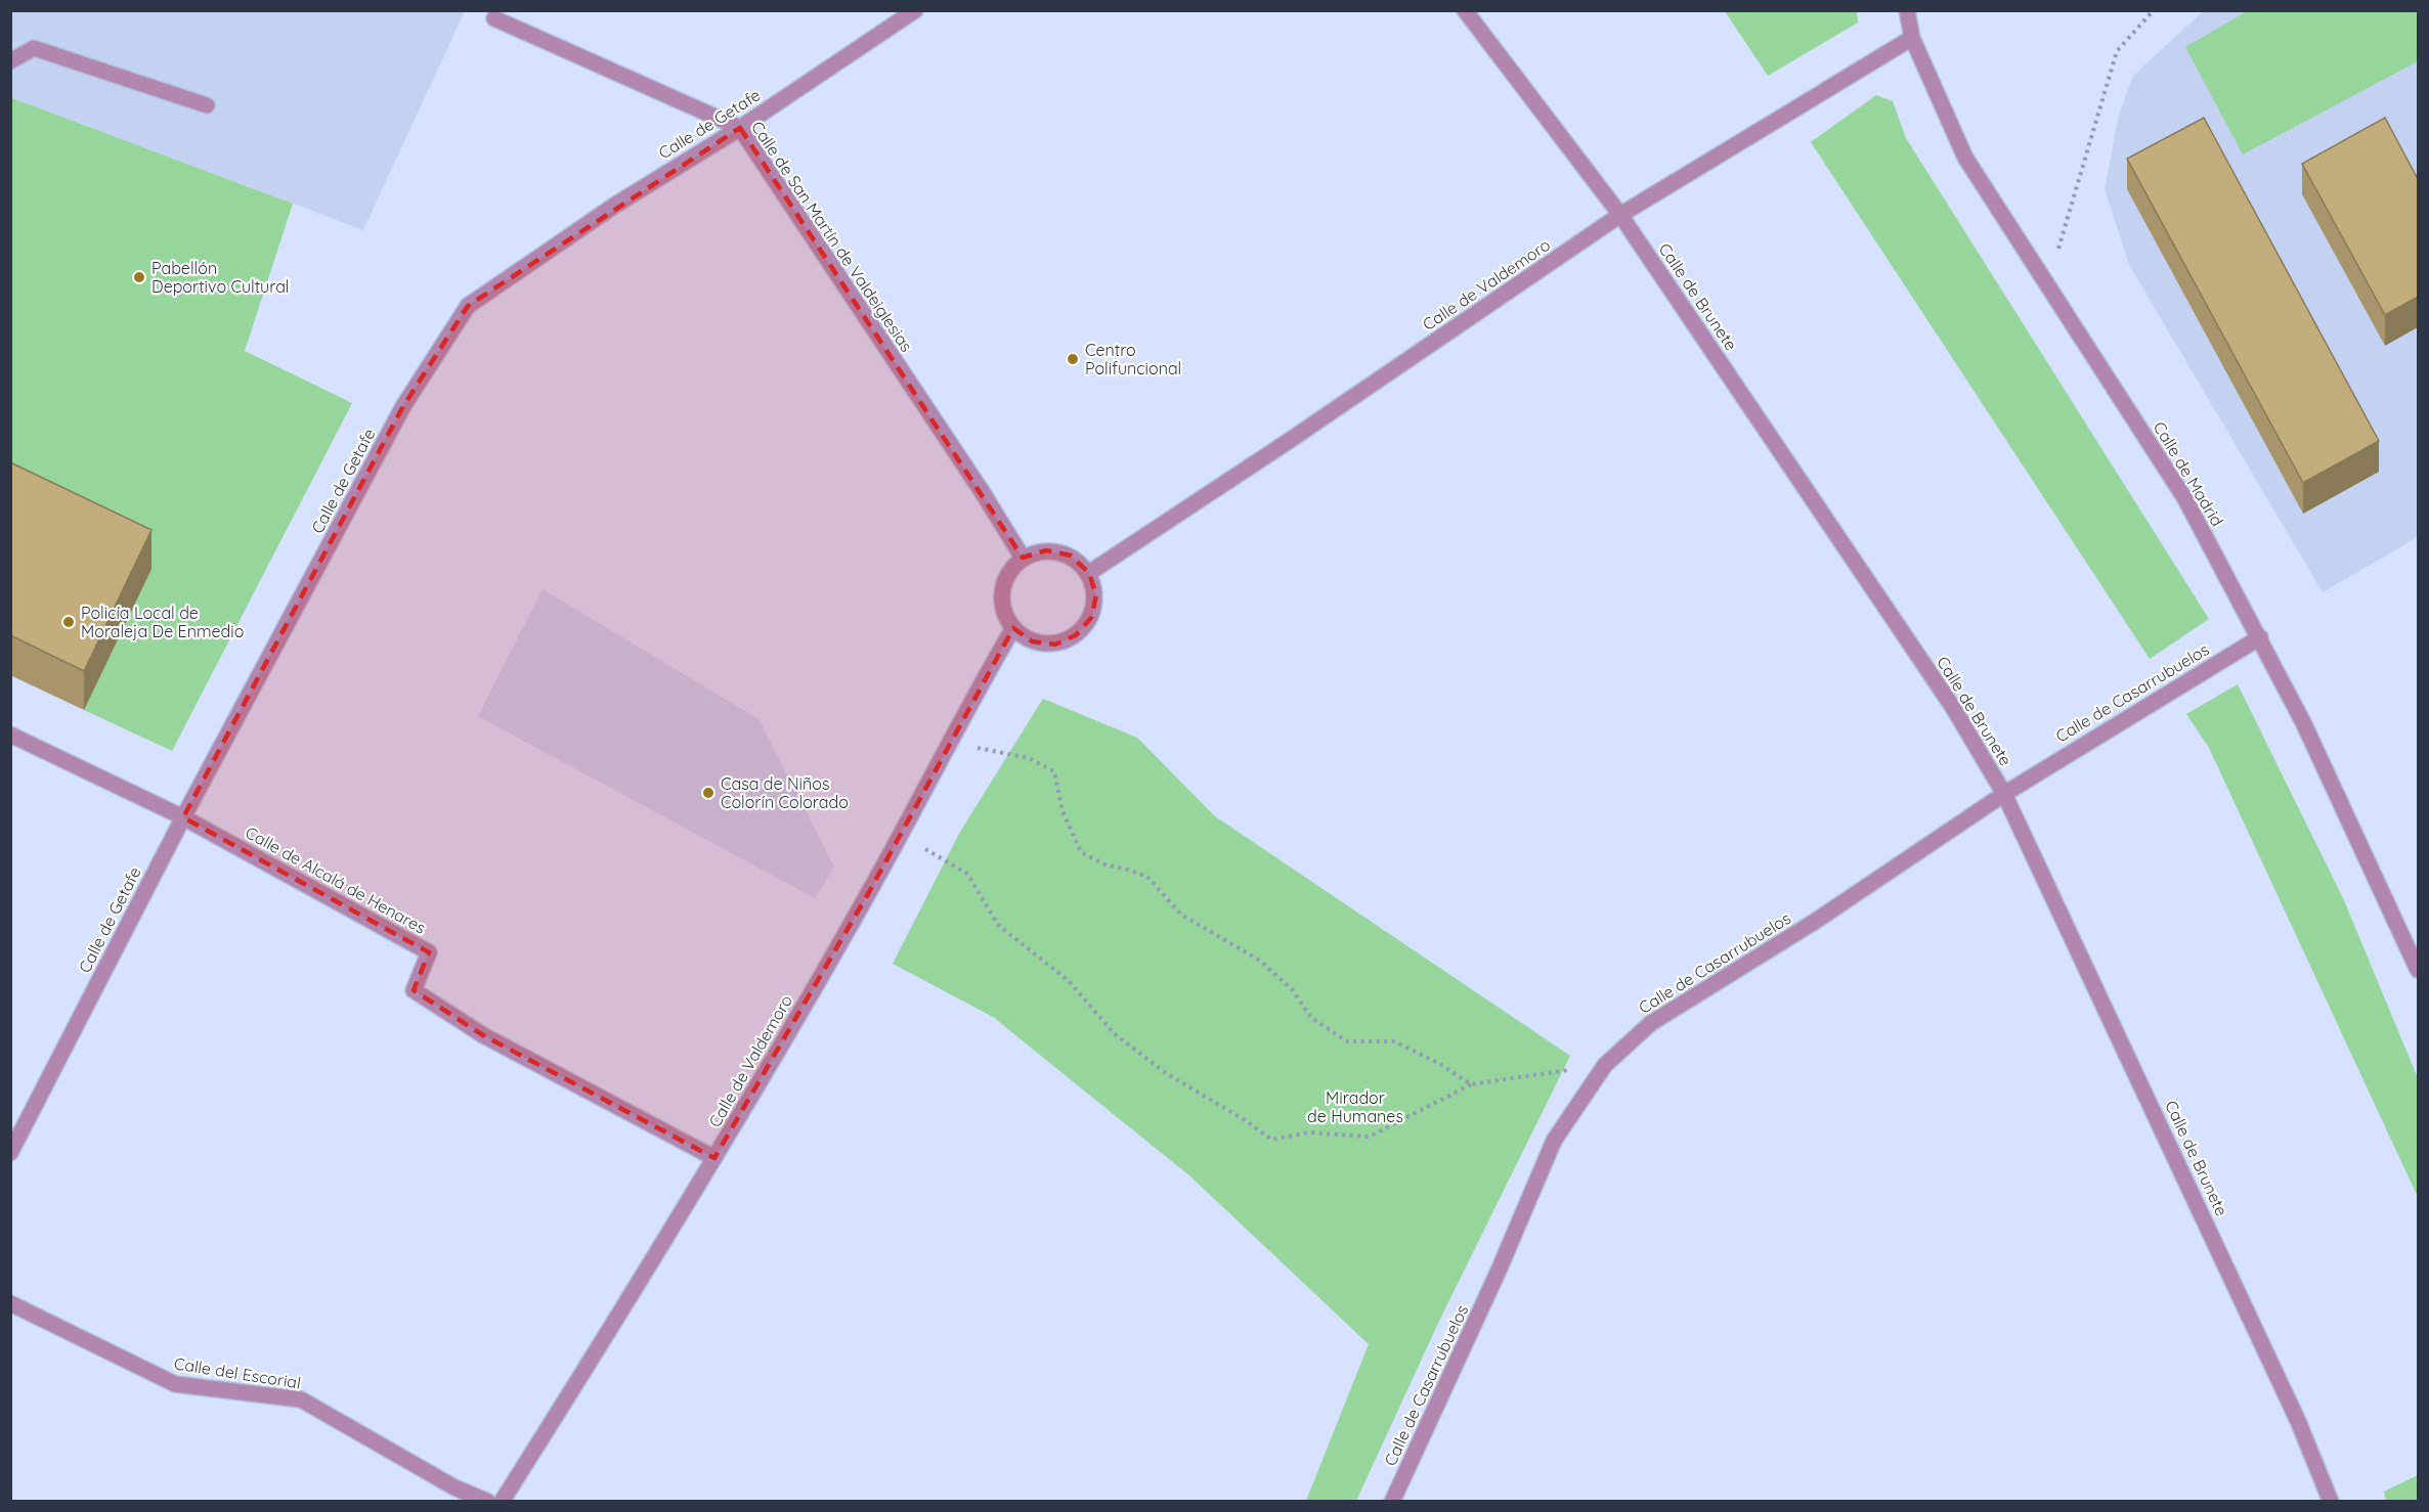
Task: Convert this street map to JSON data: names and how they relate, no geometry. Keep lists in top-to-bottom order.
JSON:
{
  "streets": {
    "street": [
      "Calle de Getafe",
      "Calle de San Martín de Valdeiglesias",
      "Calle de Valdemoro",
      "Calle de Brunete",
      "Calle de Madrid",
      "Calle de Casarrubuelos",
      "Calle de Alcalá de Henares",
      "Calle del Escorial"
    ]
  },
  "crossings": [
    ["Calle de Getafe", "Calle de San Martín de Valdeiglesias"],
    ["Calle de Getafe", "Calle de Alcalá de Henares"],
    ["Calle de San Martín de Valdeiglesias", "Calle de Valdemoro"],
    ["Calle de Valdemoro", "Calle de Brunete"],
    ["Calle de Valdemoro", "Calle de Madrid"],
    ["Calle de Valdemoro", "Calle de Alcalá de Henares"],
    ["Calle de Brunete", "Calle de Casarrubuelos"],
    ["Calle de Madrid", "Calle de Casarrubuelos"]
  ],
  "parks": ["Mirador de Humanes"],
  "places": [
    "Pabellón Deportivo Cultural",
    "Centro Polifuncional",
    "Policía Local de Moraleja De Enmedio",
    "Casa de Niños Colorín Colorado"
  ]
}
